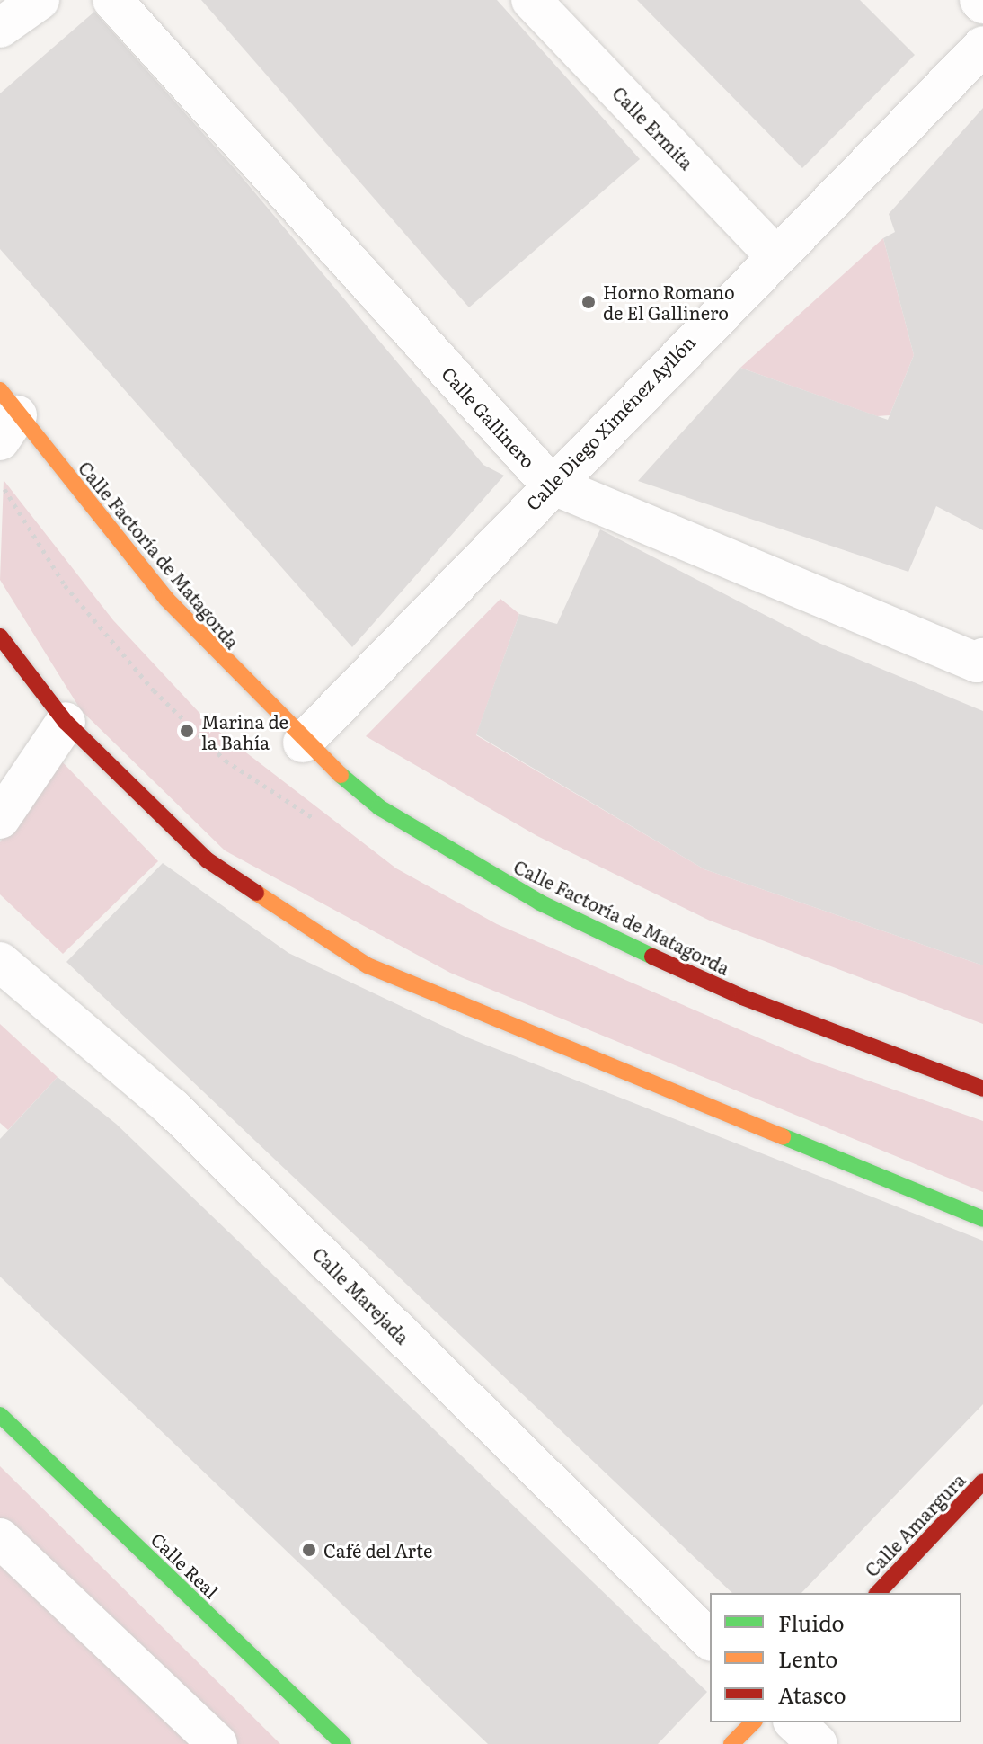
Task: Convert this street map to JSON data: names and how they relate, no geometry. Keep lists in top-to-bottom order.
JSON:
{
  "streets": {
    "street": [
      "Calle Ermita",
      "Calle Gallinero",
      "Calle Diego Ximénez Ayllón",
      "Calle Factoría de Matagorda",
      "Calle Marejada",
      "Calle Amargura",
      "Calle Real"
    ]
  },
  "crossings": [
    ["Calle Ermita", "Calle Diego Ximénez Ayllón"],
    ["Calle Gallinero", "Calle Diego Ximénez Ayllón"],
    ["Calle Diego Ximénez Ayllón", "Calle Factoría de Matagorda"]
  ],
  "places": ["Horno Romano de El Gallinero", "Marina de la Bahía", "Café del Arte"],
  "legend": ["Fluido", "Lento", "Atasco"]
}
